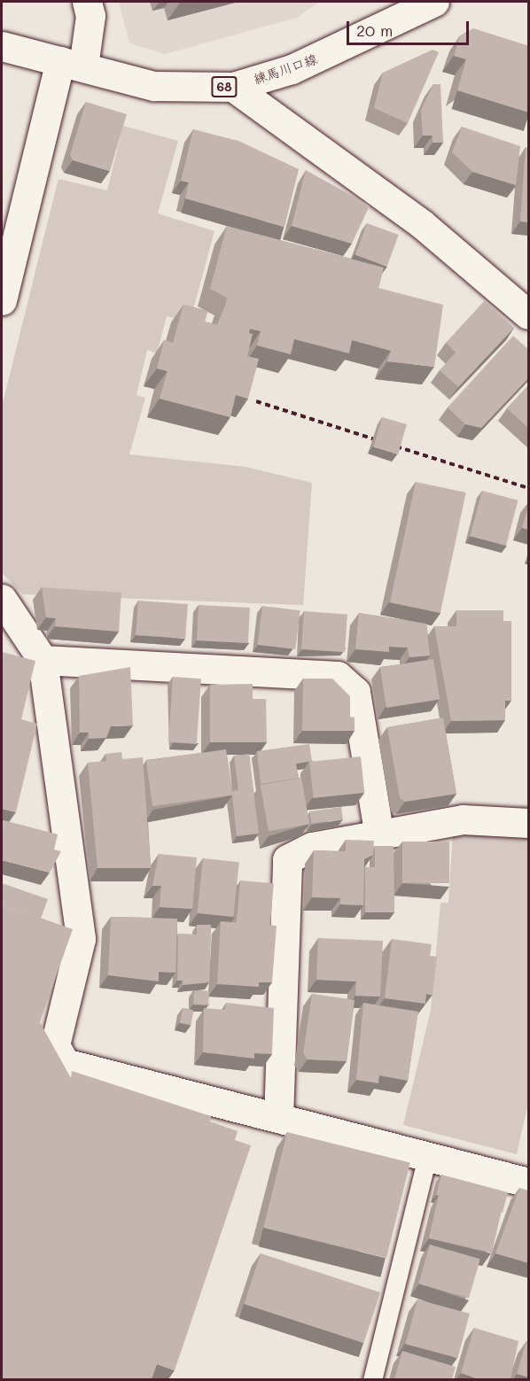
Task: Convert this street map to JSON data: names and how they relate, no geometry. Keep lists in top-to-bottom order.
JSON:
{
  "streets": {
    "street": ["練馬川口線", "68"]
  },
  "scale_bar": "20 m"
}
